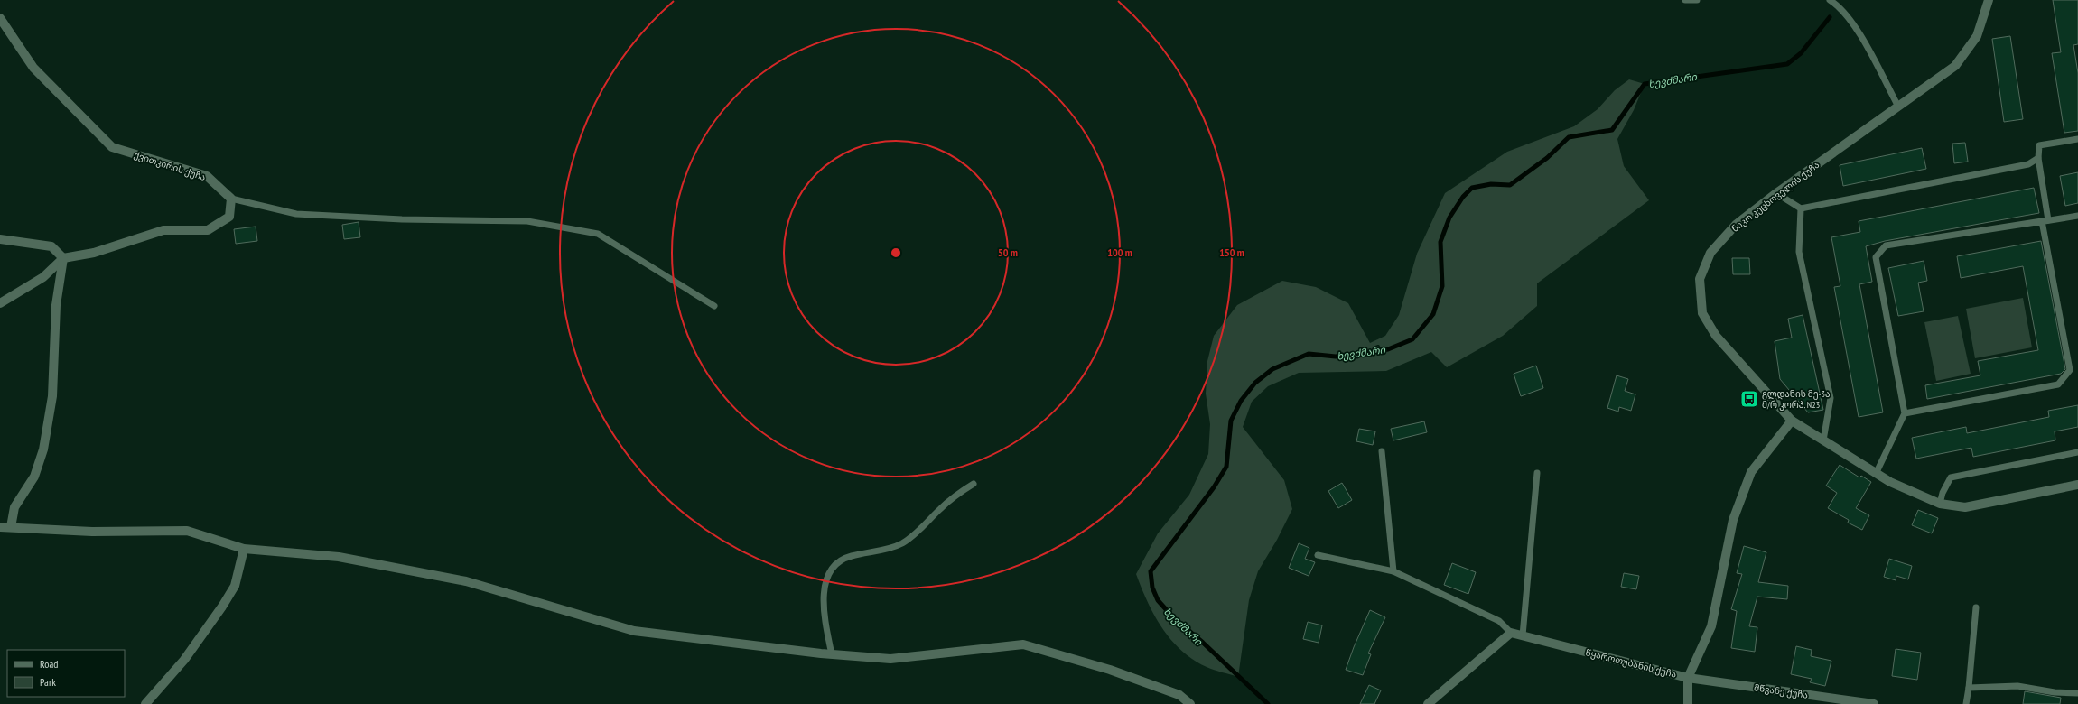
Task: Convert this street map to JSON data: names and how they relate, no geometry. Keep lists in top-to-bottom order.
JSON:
{
  "streets": {
    "street": [
      "ქვითკირის ქუჩა",
      "ნიკო კეცხოველის ქუჩა",
      "წყაროთუბანის ქუჩა",
      "მწვანე ქუჩა"
    ]
  },
  "crossings": [
    ["ნიკო კეცხოველის ქუჩა", "წყაროთუბანის ქუჩა"],
    ["წყაროთუბანის ქუჩა", "მწვანე ქუჩა"]
  ],
  "water": ["ხევძმარი"],
  "places": {
    "bus stop": ["გლდანის მე-3ა მ/რ კორპ. N23"]
  },
  "legend": ["Road", "Park"],
  "rings": ["50 m", "100 m", "150 m"]
}
